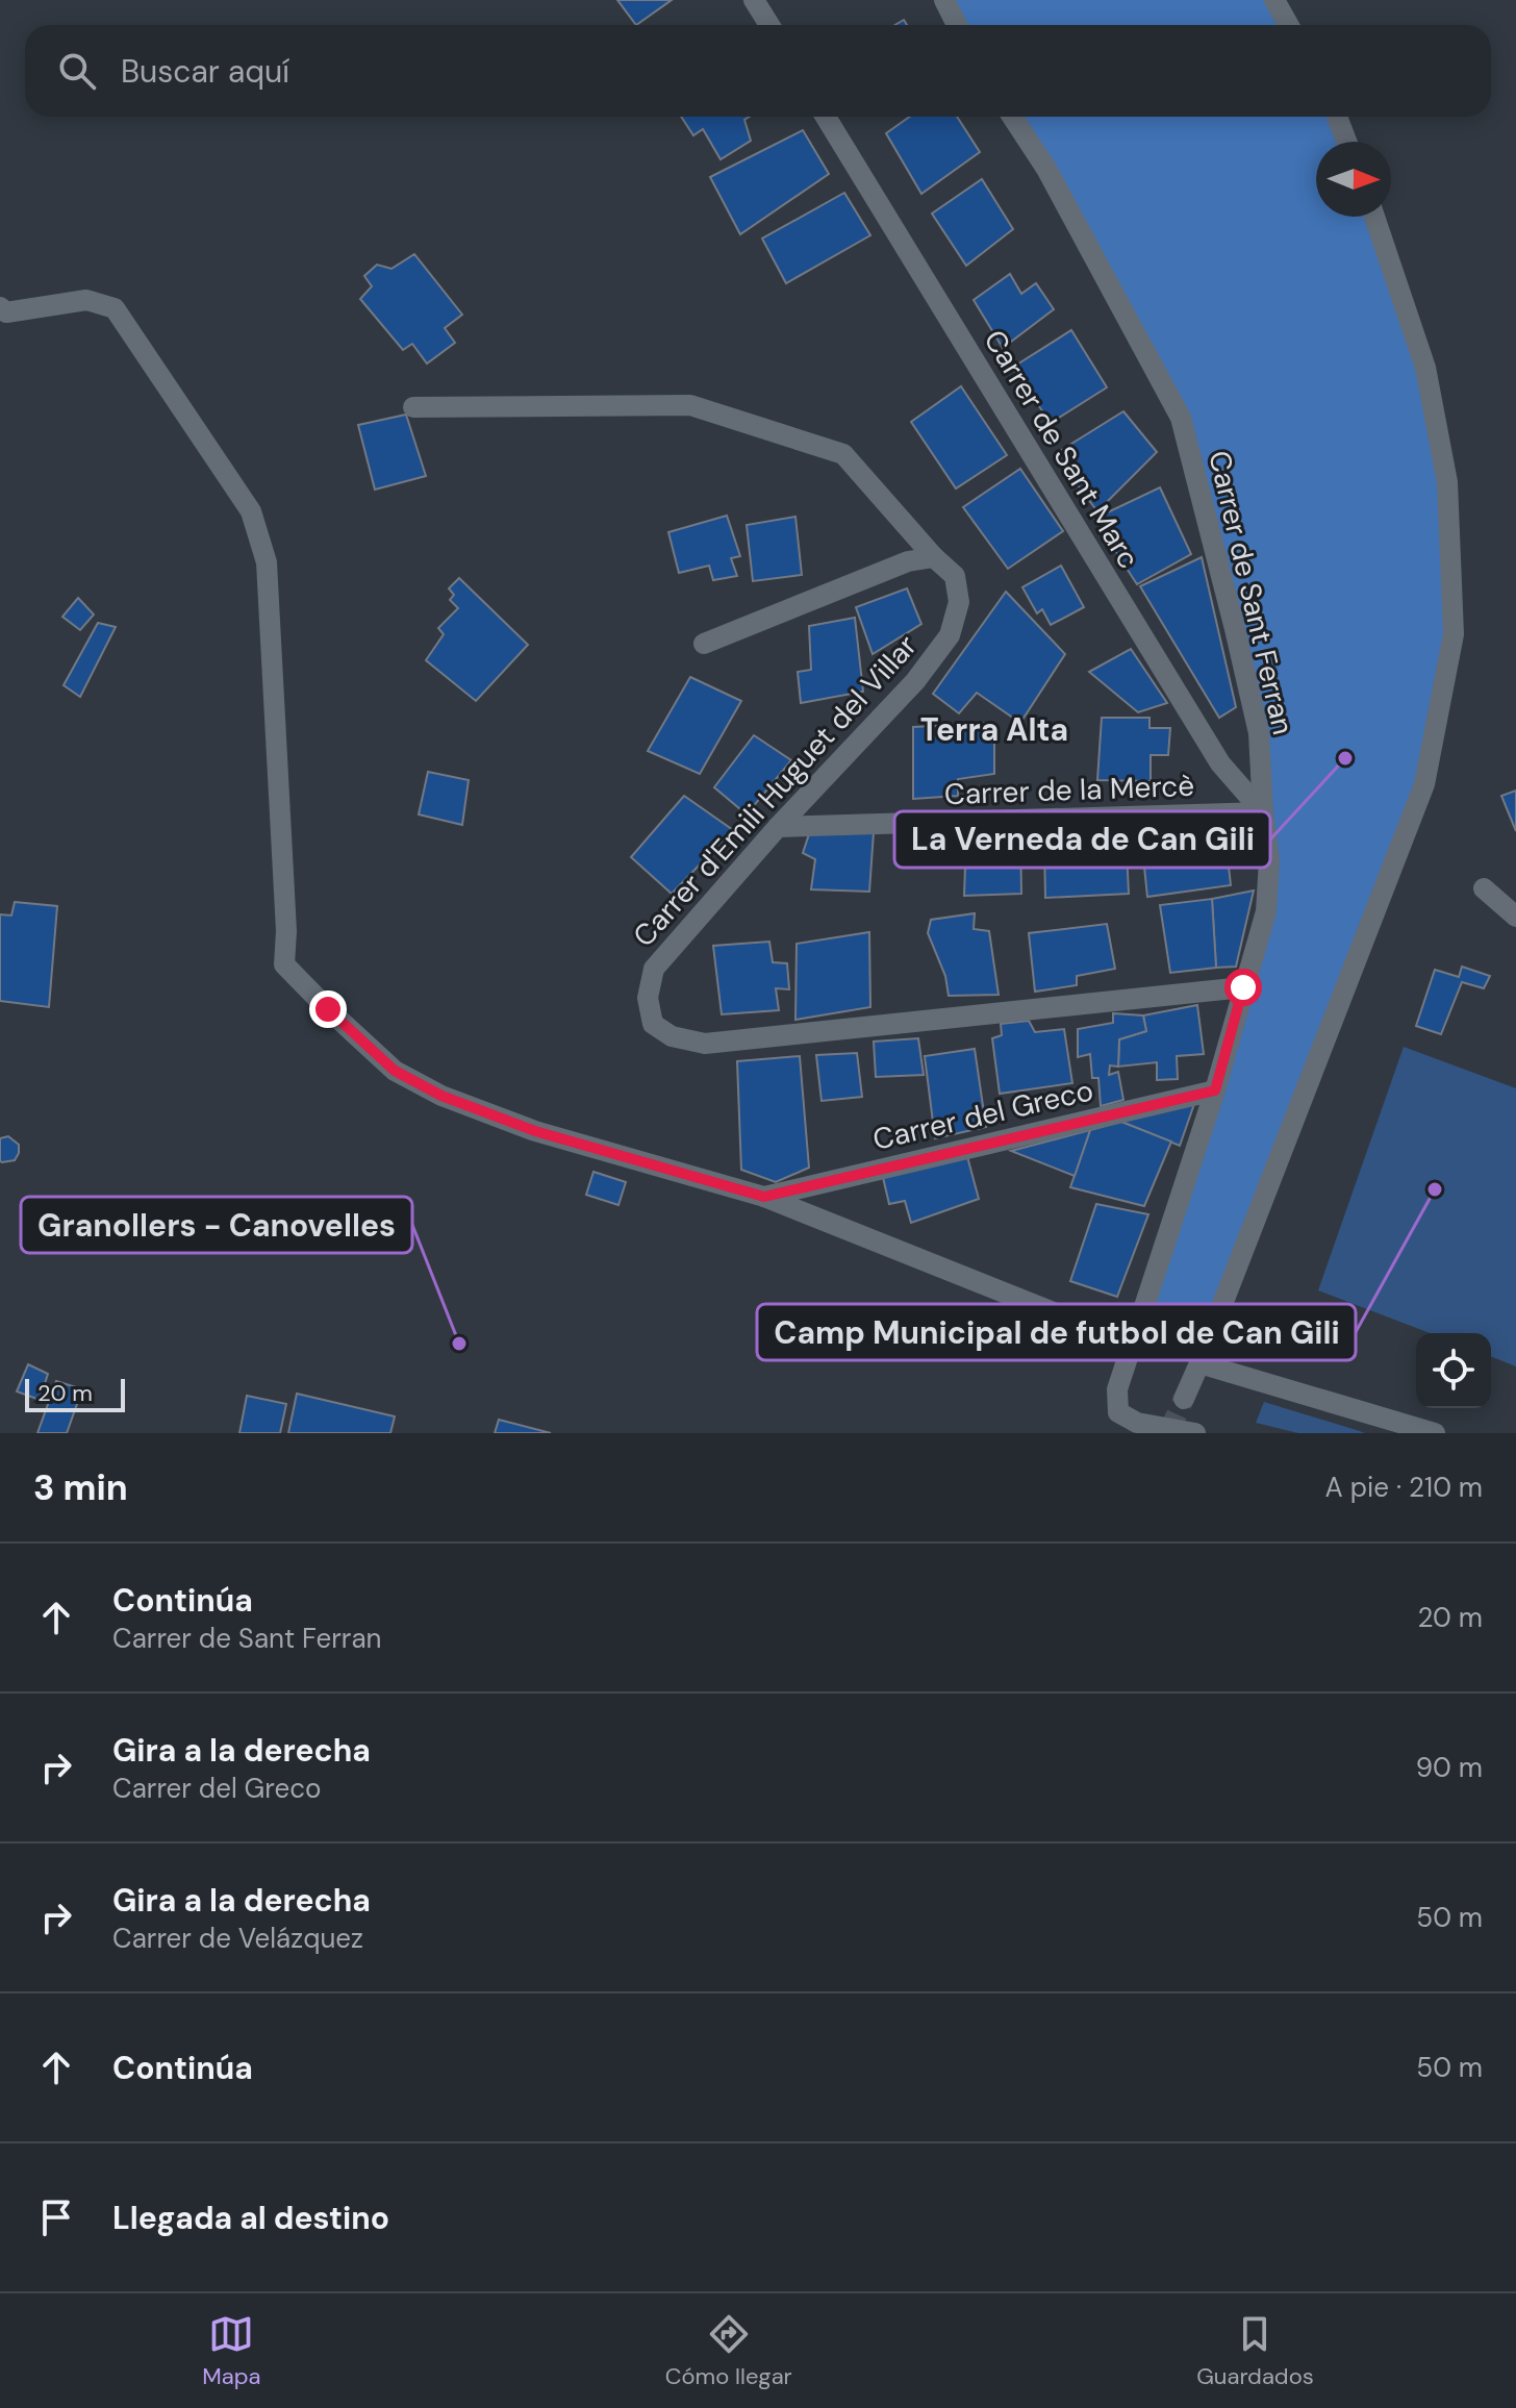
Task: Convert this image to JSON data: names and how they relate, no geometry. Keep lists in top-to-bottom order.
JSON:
{
  "streets": {
    "street": [
      "Carrer de Sant Marc",
      "Carrer de Sant Ferran",
      "Carrer de la Mercè",
      "Carrer d'Emili Huguet del Villar",
      "Carrer del Greco"
    ]
  },
  "crossings": [
    ["Carrer de Sant Marc", "Carrer de Sant Ferran"],
    ["Carrer de Sant Marc", "Carrer de la Mercè"],
    ["Carrer de Sant Ferran", "Carrer de la Mercè"],
    ["Carrer de Sant Ferran", "Carrer d'Emili Huguet del Villar"],
    ["Carrer de Sant Ferran", "Carrer del Greco"],
    ["Carrer de la Mercè", "Carrer d'Emili Huguet del Villar"]
  ],
  "districts": ["Terra Alta"],
  "places": ["La Verneda de Can Gili", "Camp Municipal de futbol de Can Gili", "Granollers - Canovelles"],
  "scale_bar": "20 m",
  "north": "right",
  "page": {
    "search": "Buscar aquí",
    "scale": "20 m",
    "heading": ["3 min", "A pie · 210 m"],
    "list": [
      ["Continúa", "Carrer de Sant Ferran", "20 m"],
      ["Gira a la derecha", "Carrer del Greco", "90 m"],
      ["Gira a la derecha", "Carrer de Velázquez", "50 m"],
      ["Continúa", "50 m"],
      "Llegada al destino"
    ],
    "nav": ["Mapa", "Cómo llegar", "Guardados"]
  }
}
